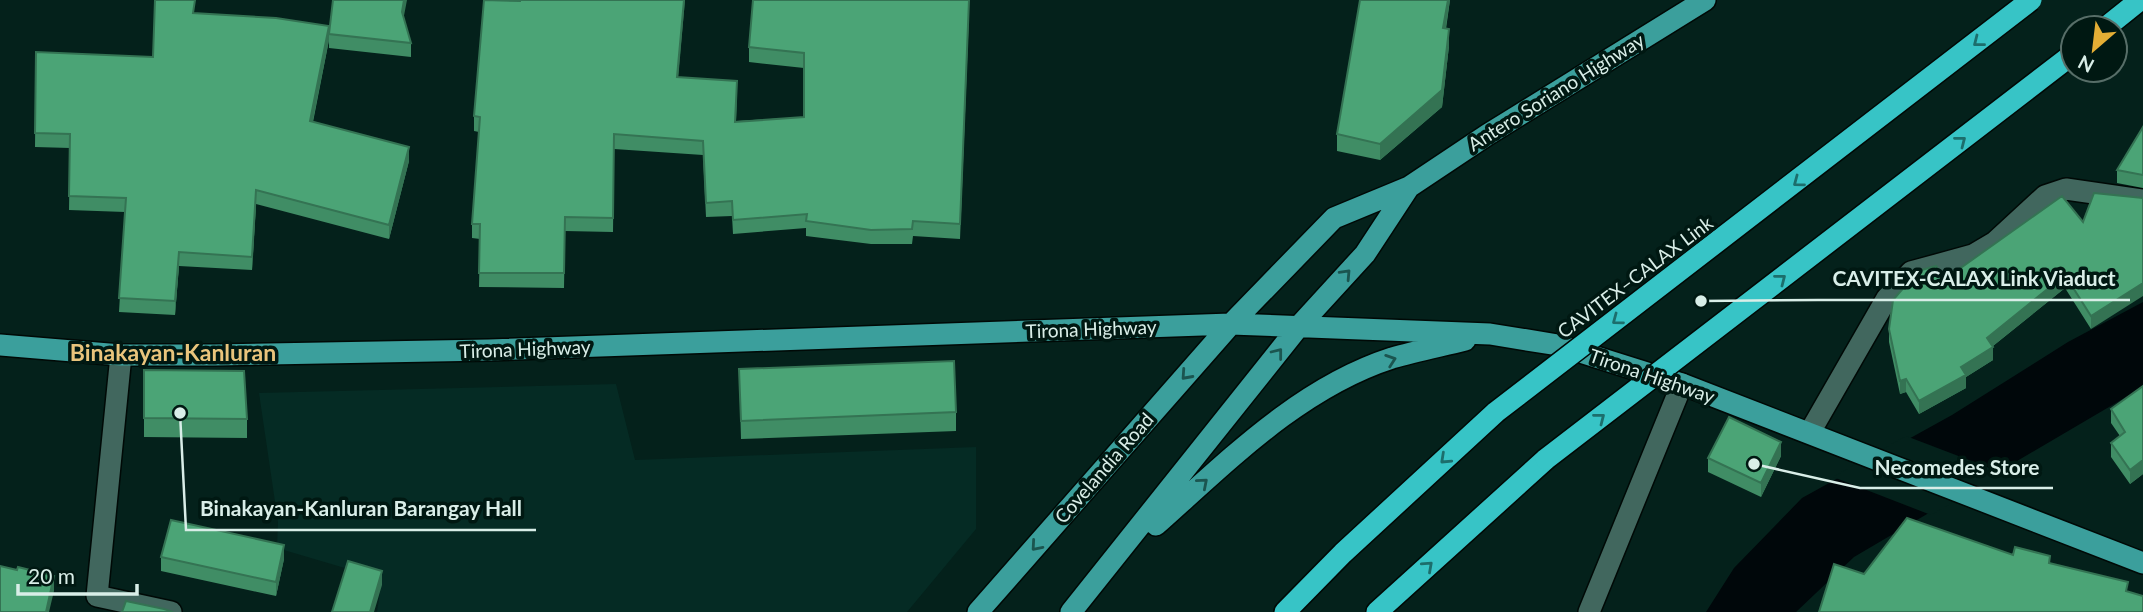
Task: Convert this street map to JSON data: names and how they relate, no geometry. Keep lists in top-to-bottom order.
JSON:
{
  "streets": {
    "highway": ["CAVITEX–CALAX Link"],
    "main road": ["Antero Soriano Highway", "Tirona Highway", "Covelandia Road"]
  },
  "crossings": [
    ["Antero Soriano Highway", "Tirona Highway"],
    ["Antero Soriano Highway", "Covelandia Road"],
    ["Tirona Highway", "Covelandia Road"]
  ],
  "districts": ["Binakayan-Kanluran"],
  "places": ["CAVITEX-CALAX Link Viaduct", "Binakayan-Kanluran Barangay Hall", "Necomedes Store"],
  "scale_bar": "20 m",
  "north": "bottom left"
}
